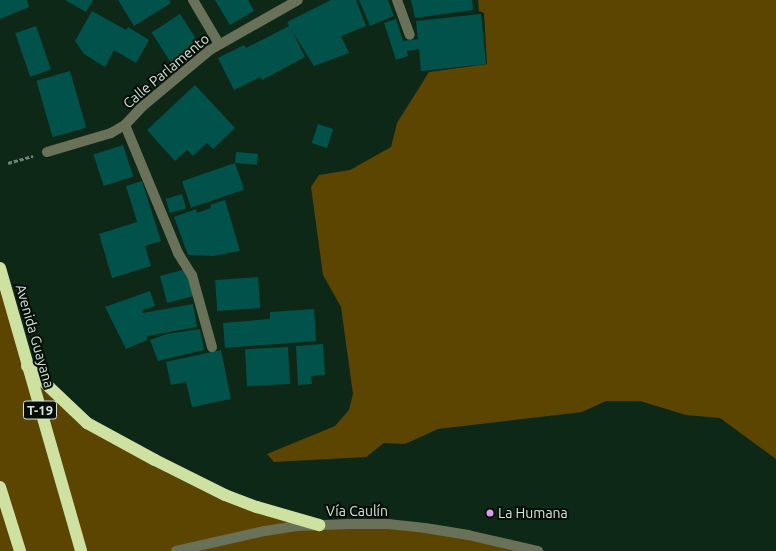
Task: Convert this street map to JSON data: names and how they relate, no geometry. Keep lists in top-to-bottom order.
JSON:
{
  "streets": {
    "highway": ["Avenida Guayana", "T-19"],
    "street": ["Calle Parlamento", "Vía Caulín"]
  },
  "places": ["La Humana"]
}
